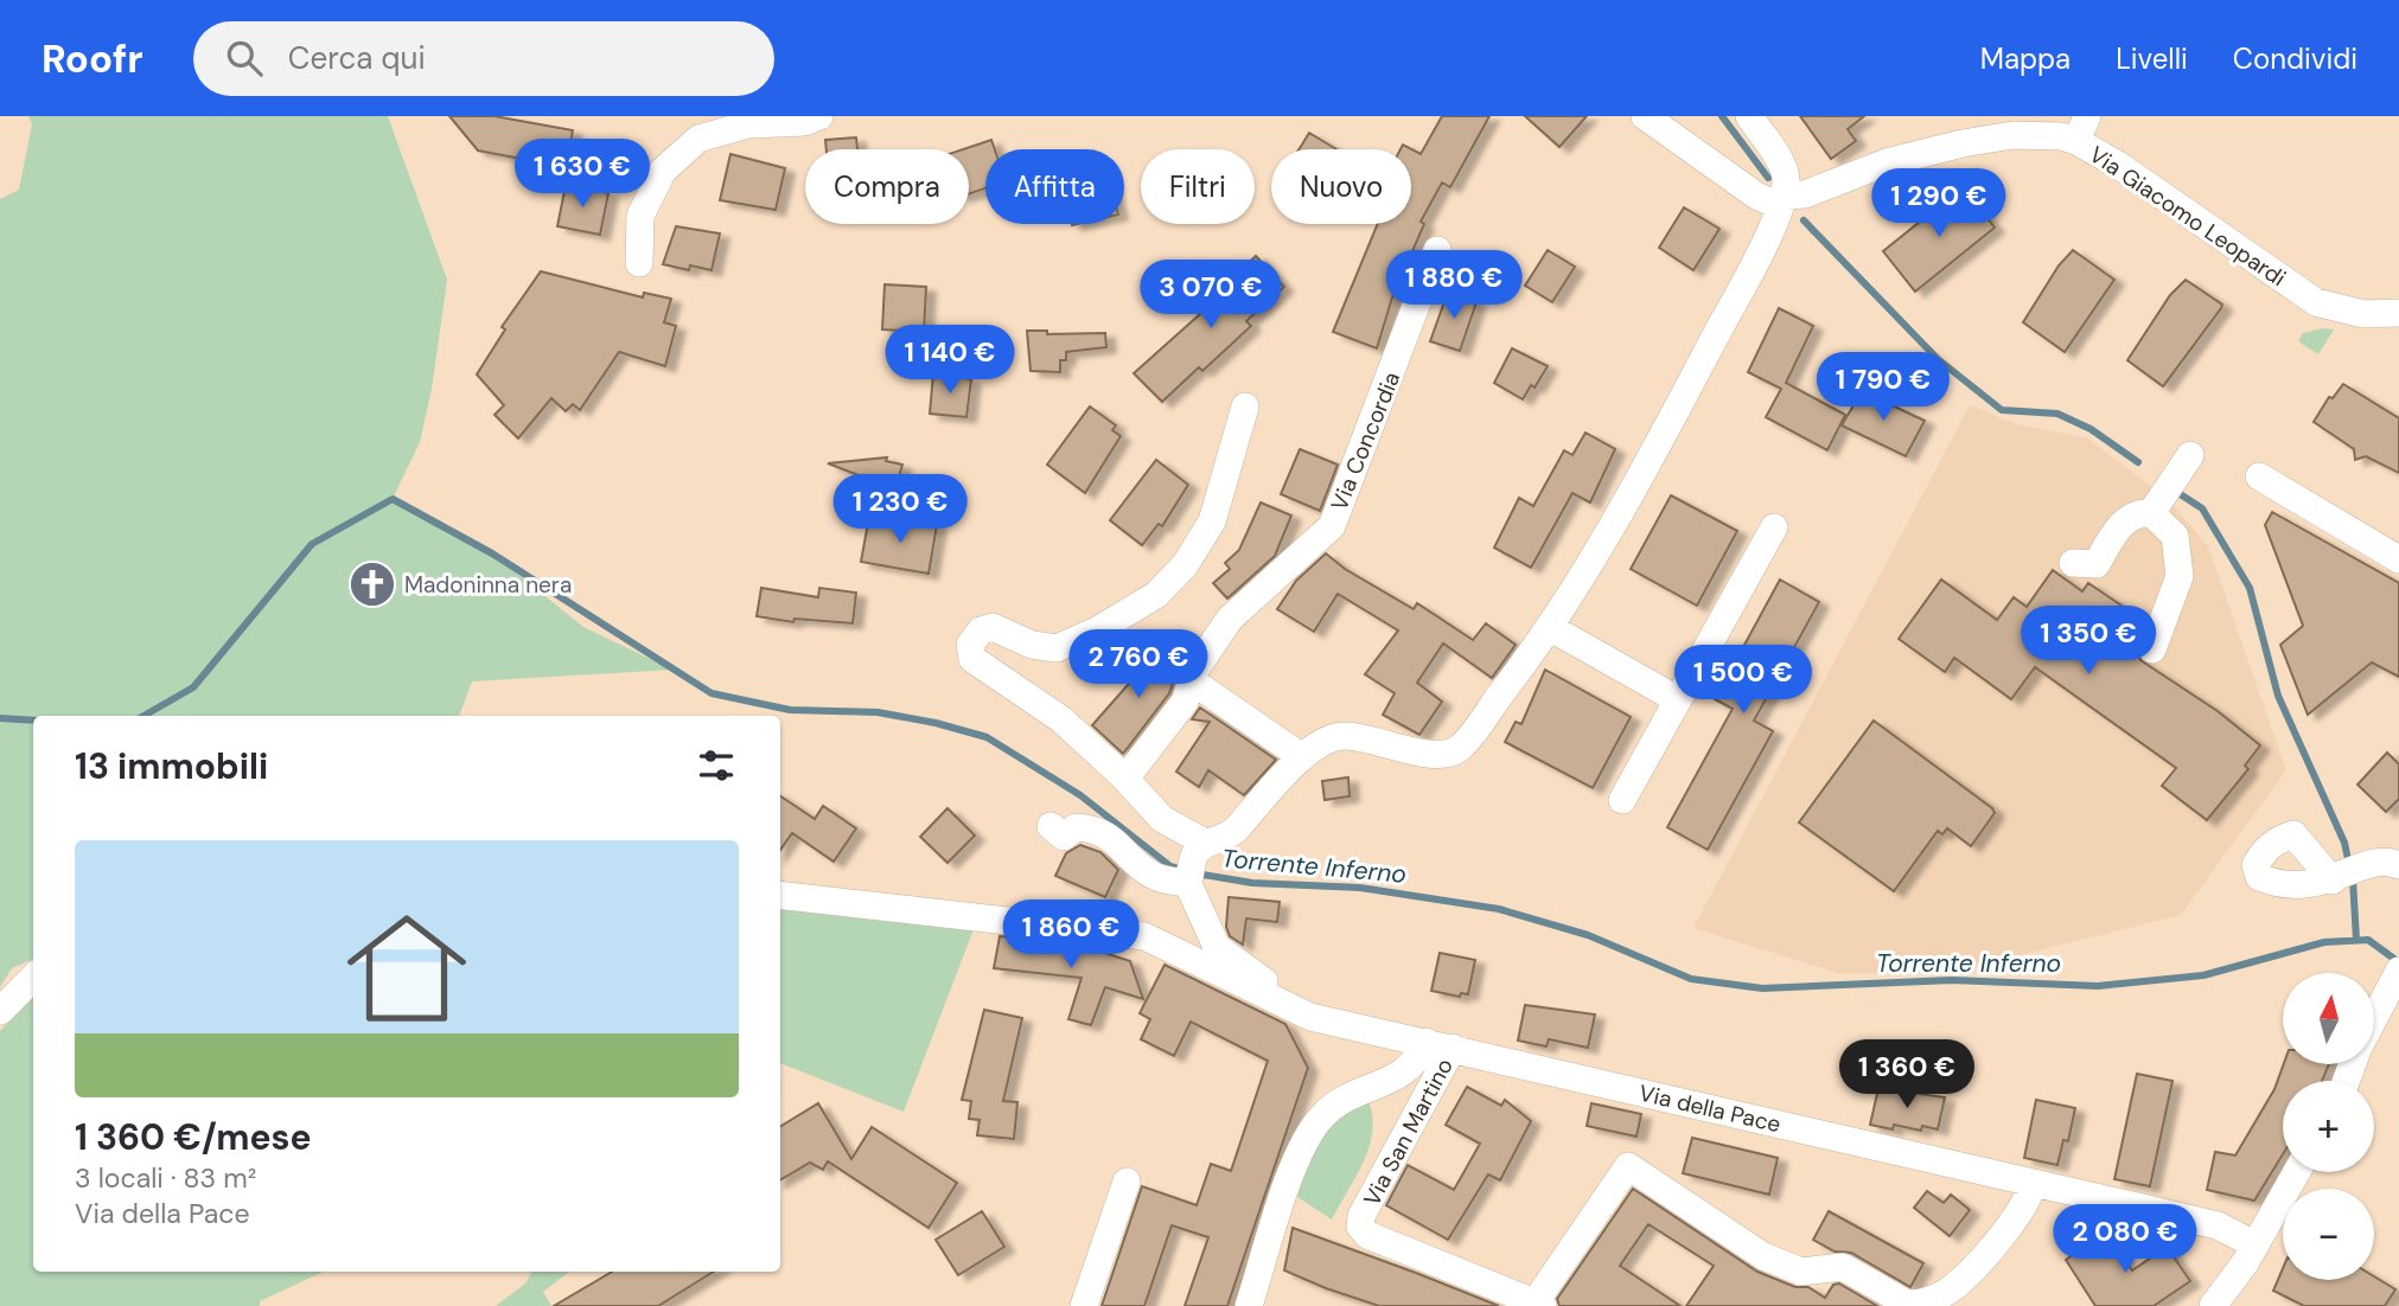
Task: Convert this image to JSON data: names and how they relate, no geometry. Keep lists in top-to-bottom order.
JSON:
{
  "streets": {
    "street": [
      "Via Giacomo Leopardi",
      "Via Concordia",
      "Via della Pace",
      "Via San Martino"
    ]
  },
  "crossings": [
    ["Via della Pace", "Via San Martino"]
  ],
  "water": ["Torrente Inferno"],
  "places": {
    "church": ["Madoninna nera"]
  },
  "north": "top",
  "page": {
    "header": "Roofr",
    "search": "Cerca qui",
    "nav": ["Mappa", "Livelli", "Condividi"],
    "price": [
      "1 630 €",
      "1 290 €",
      "1 880 €",
      "3 070 €",
      "1 140 €",
      "1 790 €",
      "1 230 €",
      "1 350 €",
      "2 760 €",
      "1 500 €",
      "1 860 €",
      "1 360 €",
      "2 080 €"
    ],
    "chip": [
      "Compra",
      "Affitta",
      "Filtri",
      "Nuovo"
    ],
    "heading": "13 immobili",
    "list": [
      {
        "name": "1 360 €/mese",
        "note": "3 locali · 83 m² · Via della Pace"
      }
    ],
    "map_buttons": ["+", "−"]
  }
}
